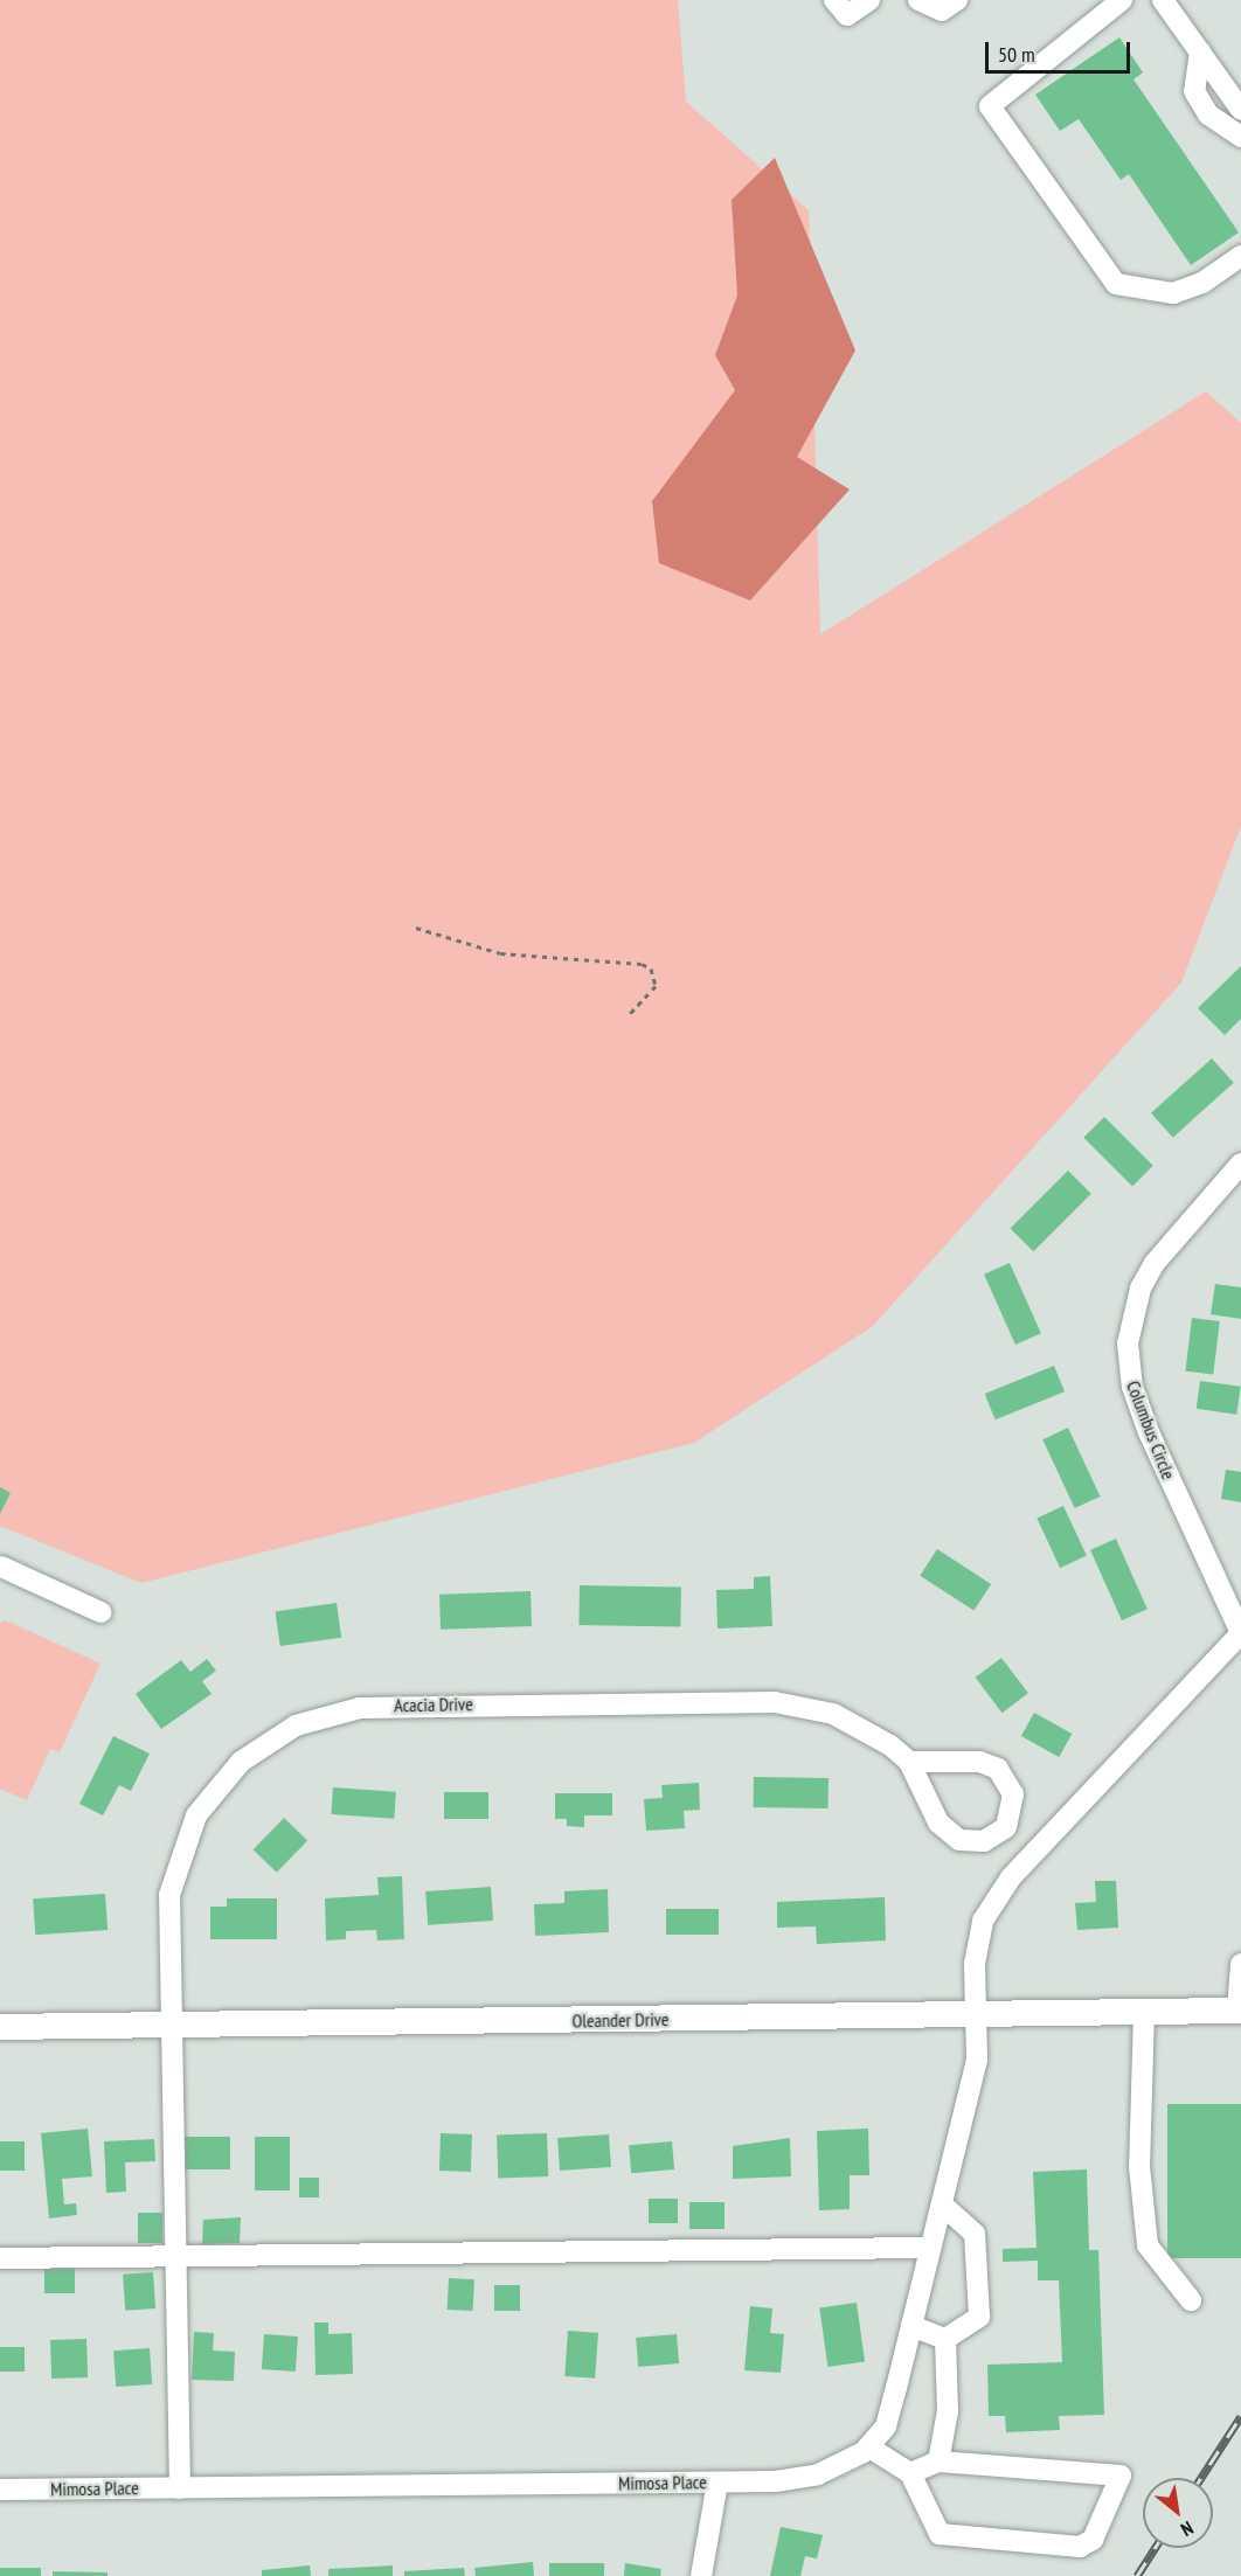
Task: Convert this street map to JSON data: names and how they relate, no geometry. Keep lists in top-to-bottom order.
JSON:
{
  "streets": {
    "main road": ["Oleander Drive"],
    "street": ["Columbus Circle", "Acacia Drive", "Mimosa Place"]
  },
  "crossings": [
    ["Columbus Circle", "Oleander Drive"],
    ["Acacia Drive", "Oleander Drive"],
    ["Acacia Drive", "Mimosa Place"]
  ],
  "scale_bar": "50 m",
  "north": "bottom right"
}
